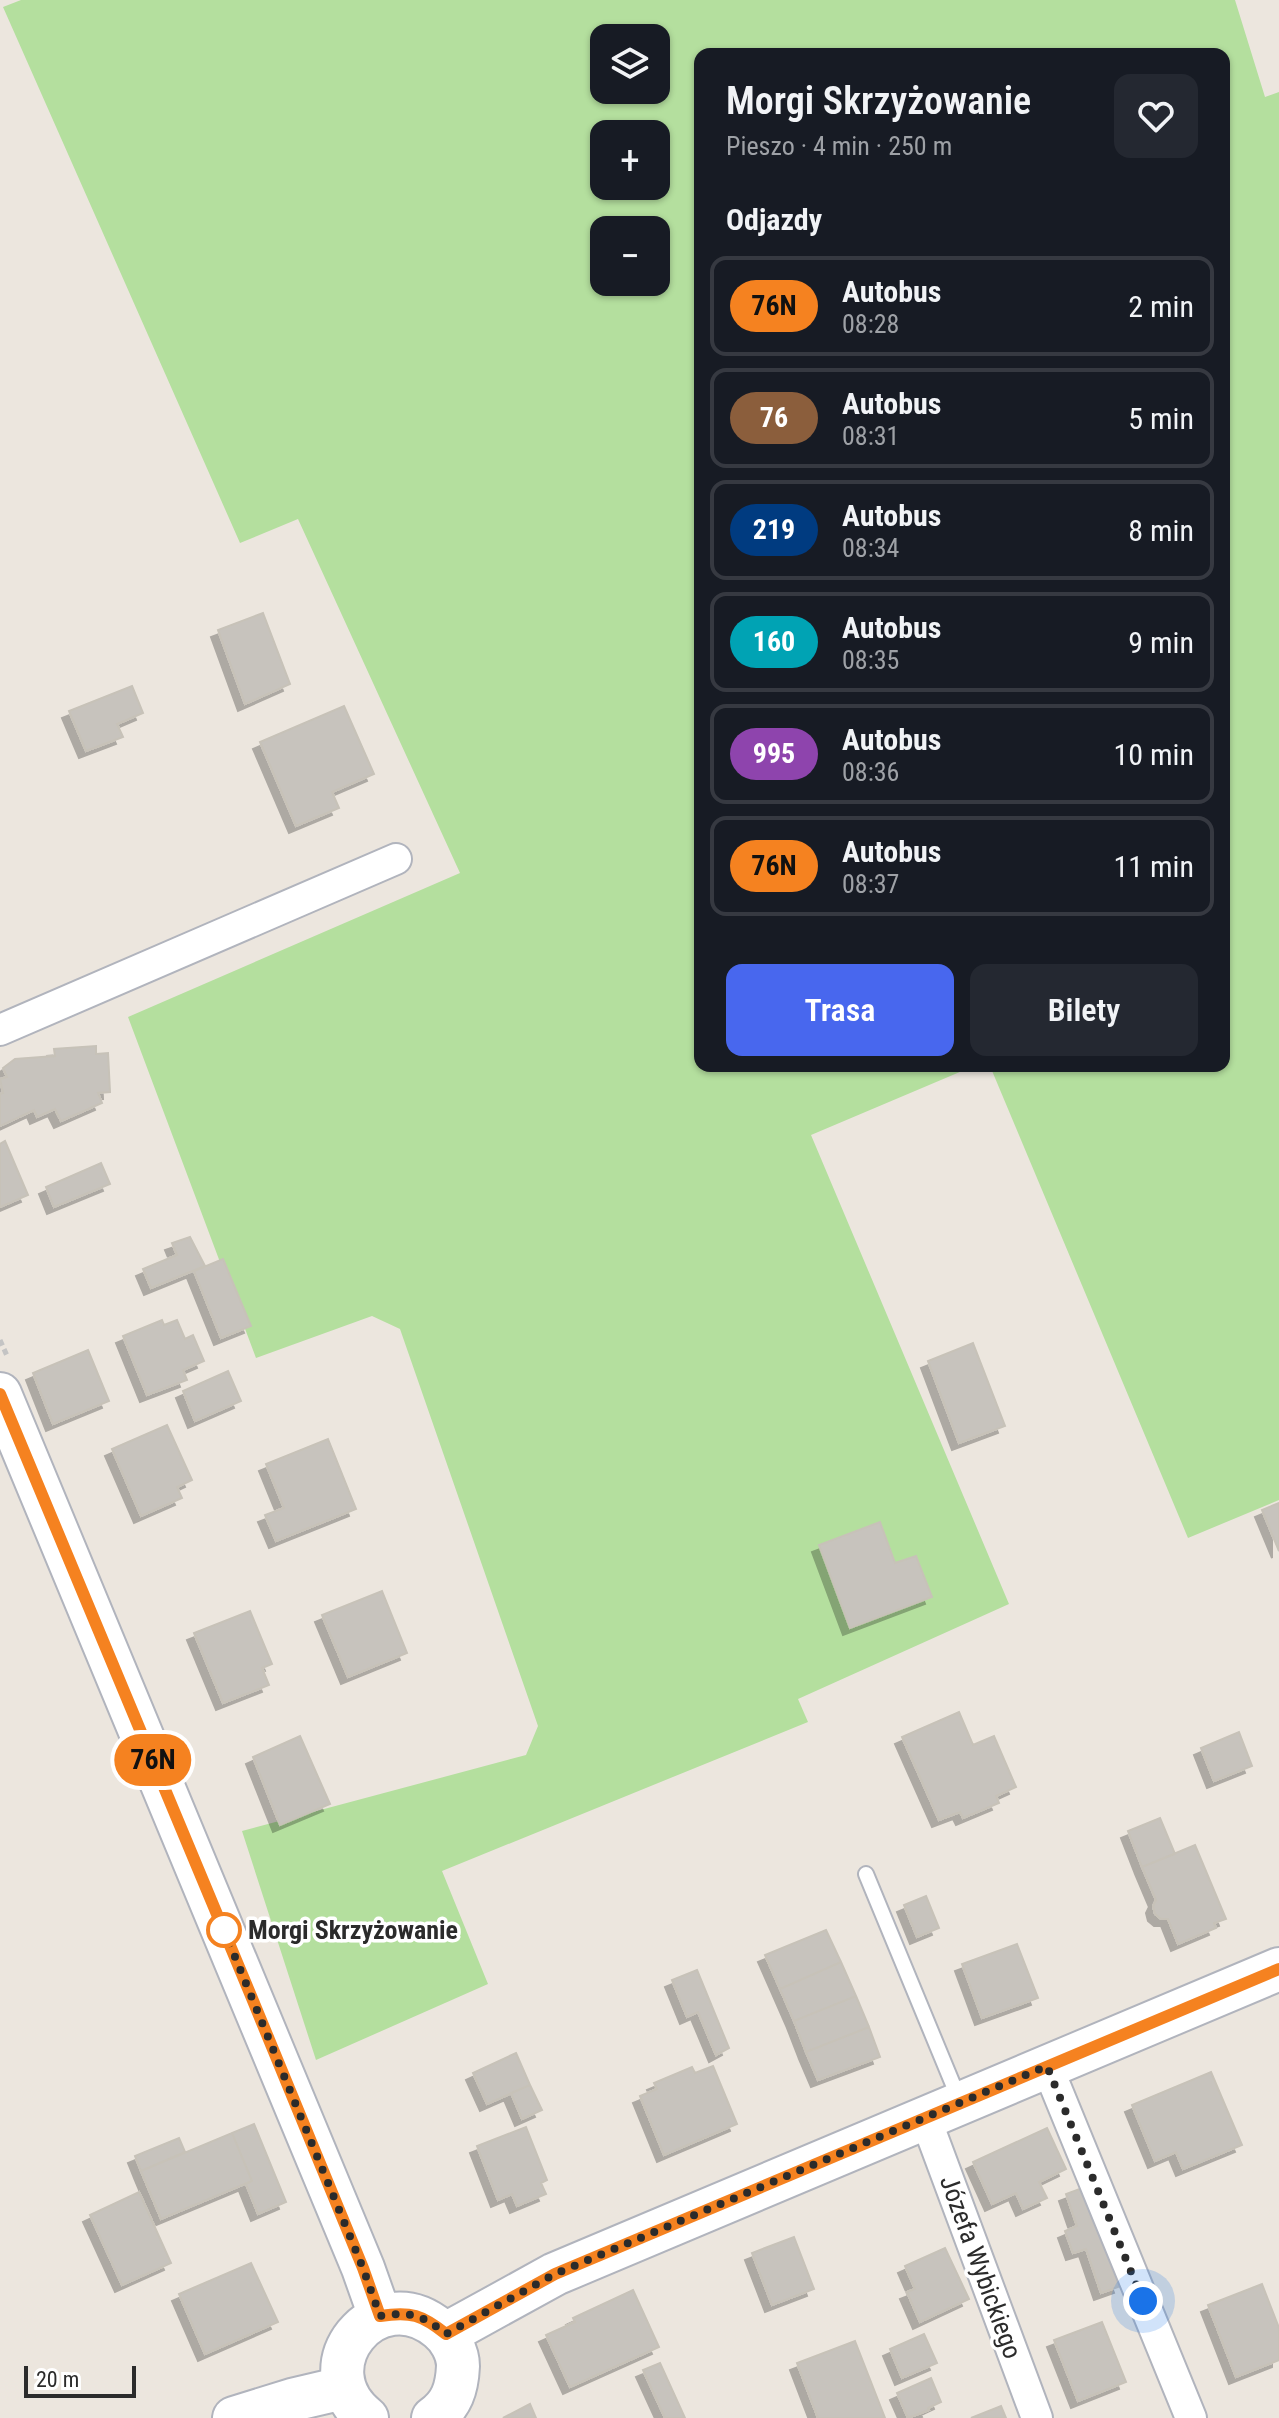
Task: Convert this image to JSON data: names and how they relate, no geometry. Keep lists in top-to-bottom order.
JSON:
{
  "streets": {
    "street": ["Józefa Wybickiego"]
  },
  "places": ["Morgi Skrzyżowanie"],
  "lines": ["bus line 76N"],
  "scale_bar": "20 m",
  "page": {
    "on_map": "76N",
    "map_buttons": ["+", "−"],
    "heading": [
      ["Morgi Skrzyżowanie", "Pieszo · 4 min · 250 m"],
      "Odjazdy"
    ],
    "list": [
      {
        "mark": "76N",
        "name": "Autobus",
        "note": "08:28",
        "value": "2 min"
      },
      {
        "mark": "76",
        "name": "Autobus",
        "note": "08:31",
        "value": "5 min"
      },
      {
        "mark": "219",
        "name": "Autobus",
        "note": "08:34",
        "value": "8 min"
      },
      {
        "mark": "160",
        "name": "Autobus",
        "note": "08:35",
        "value": "9 min"
      },
      {
        "mark": "995",
        "name": "Autobus",
        "note": "08:36",
        "value": "10 min"
      },
      {
        "mark": "76N",
        "name": "Autobus",
        "note": "08:37",
        "value": "11 min"
      }
    ],
    "buttons": ["Trasa", "Bilety"],
    "scale": "20 m"
  }
}
